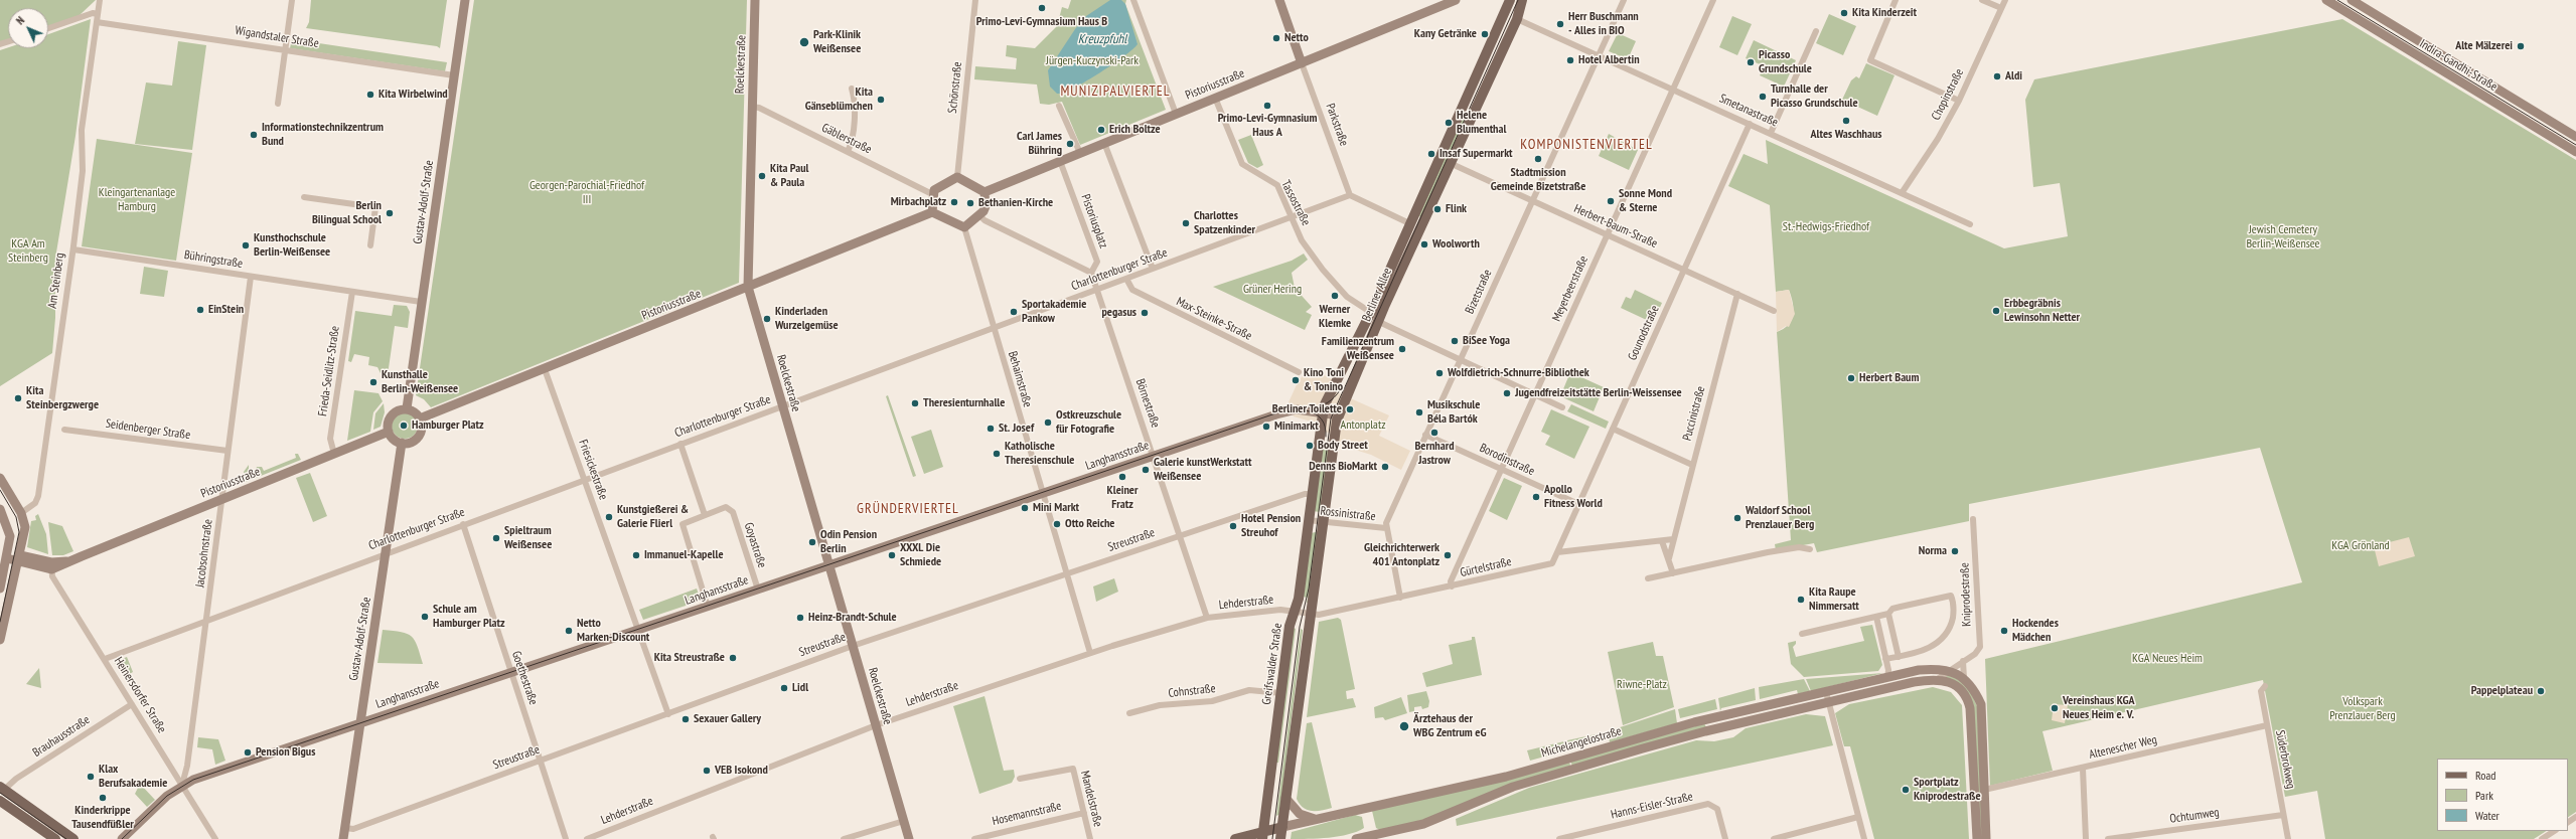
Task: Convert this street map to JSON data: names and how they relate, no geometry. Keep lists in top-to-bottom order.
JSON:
{
  "streets": {
    "main road": ["Berliner Allee", "Greifswalder Straße"],
    "street": [
      "Wigandstaler Straße",
      "Roelckestraße",
      "Indira-Gandhi-Straße",
      "Pistoriusstraße",
      "Schönstraße",
      "Chopinstraße",
      "Smetanastraße",
      "Parkstraße",
      "Gäblerstraße",
      "Gustav-Adolf-Straße",
      "Tassostraße",
      "Pistoriusplatz",
      "Herbert-Baum-Straße",
      "Bühringstraße",
      "Charlottenburger Straße",
      "Am Steinberg",
      "Meyerbeerstraße",
      "Bizetstraße",
      "Max-Steinke-Straße",
      "Gounodstraße",
      "Frieda-Seidlitz-Straße",
      "Behaimstraße",
      "Börnestraße",
      "Puccinistraße",
      "Seidenberger Straße",
      "Langhansstraße",
      "Borodinstraße",
      "Friesickestraße",
      "Rossinistraße",
      "Streustraße",
      "Goyastraße",
      "Jacobsohnstraße",
      "Gürtelstraße",
      "Kniprodestraße",
      "Lehderstraße",
      "Goethestraße",
      "Cohnstraße",
      "Heinersdorfer Straße",
      "Brauhausstraße",
      "Michelangelostraße",
      "Altenescher Weg",
      "Süderbrokweg",
      "Mandelstraße",
      "Hanns-Eisler-Straße",
      "Hosemannstraße",
      "Ochtumweg"
    ]
  },
  "crossings": [
    ["Wigandstaler Straße", "Gustav-Adolf-Straße"],
    ["Wigandstaler Straße", "Am Steinberg"],
    ["Roelckestraße", "Pistoriusstraße"],
    ["Roelckestraße", "Gäblerstraße"],
    ["Roelckestraße", "Charlottenburger Straße"],
    ["Roelckestraße", "Langhansstraße"],
    ["Roelckestraße", "Streustraße"],
    ["Roelckestraße", "Lehderstraße"],
    ["Pistoriusstraße", "Schönstraße"],
    ["Pistoriusstraße", "Parkstraße"],
    ["Pistoriusstraße", "Gäblerstraße"],
    ["Pistoriusstraße", "Gustav-Adolf-Straße"],
    ["Pistoriusstraße", "Tassostraße"],
    ["Pistoriusstraße", "Pistoriusplatz"],
    ["Pistoriusstraße", "Frieda-Seidlitz-Straße"],
    ["Pistoriusstraße", "Behaimstraße"],
    ["Pistoriusstraße", "Friesickestraße"],
    ["Pistoriusstraße", "Jacobsohnstraße"],
    ["Pistoriusstraße", "Heinersdorfer Straße"],
    ["Schönstraße", "Gäblerstraße"],
    ["Schönstraße", "Behaimstraße"],
    ["Chopinstraße", "Smetanastraße"],
    ["Smetanastraße", "Meyerbeerstraße"],
    ["Smetanastraße", "Bizetstraße"],
    ["Smetanastraße", "Berliner Allee"],
    ["Smetanastraße", "Gounodstraße"],
    ["Parkstraße", "Charlottenburger Straße"],
    ["Gäblerstraße", "Behaimstraße"],
    ["Gustav-Adolf-Straße", "Bühringstraße"],
    ["Gustav-Adolf-Straße", "Charlottenburger Straße"],
    ["Gustav-Adolf-Straße", "Langhansstraße"],
    ["Gustav-Adolf-Straße", "Streustraße"],
    ["Tassostraße", "Charlottenburger Straße"],
    ["Tassostraße", "Berliner Allee"],
    ["Herbert-Baum-Straße", "Meyerbeerstraße"],
    ["Herbert-Baum-Straße", "Bizetstraße"],
    ["Herbert-Baum-Straße", "Berliner Allee"],
    ["Herbert-Baum-Straße", "Gounodstraße"],
    ["Herbert-Baum-Straße", "Puccinistraße"],
    ["Bühringstraße", "Am Steinberg"],
    ["Bühringstraße", "Frieda-Seidlitz-Straße"],
    ["Bühringstraße", "Jacobsohnstraße"],
    ["Charlottenburger Straße", "Max-Steinke-Straße"],
    ["Charlottenburger Straße", "Behaimstraße"],
    ["Charlottenburger Straße", "Börnestraße"],
    ["Charlottenburger Straße", "Friesickestraße"],
    ["Charlottenburger Straße", "Jacobsohnstraße"],
    ["Charlottenburger Straße", "Goethestraße"],
    ["Charlottenburger Straße", "Heinersdorfer Straße"],
    ["Meyerbeerstraße", "Borodinstraße"],
    ["Meyerbeerstraße", "Gürtelstraße"],
    ["Bizetstraße", "Borodinstraße"],
    ["Bizetstraße", "Rossinistraße"],
    ["Berliner Allee", "Langhansstraße"],
    ["Berliner Allee", "Rossinistraße"],
    ["Berliner Allee", "Streustraße"],
    ["Berliner Allee", "Gürtelstraße"],
    ["Berliner Allee", "Lehderstraße"],
    ["Berliner Allee", "Greifswalder Straße"],
    ["Gounodstraße", "Borodinstraße"],
    ["Gounodstraße", "Gürtelstraße"],
    ["Behaimstraße", "Langhansstraße"],
    ["Behaimstraße", "Streustraße"],
    ["Behaimstraße", "Lehderstraße"],
    ["Börnestraße", "Langhansstraße"],
    ["Börnestraße", "Streustraße"],
    ["Börnestraße", "Lehderstraße"],
    ["Seidenberger Straße", "Jacobsohnstraße"],
    ["Langhansstraße", "Friesickestraße"],
    ["Langhansstraße", "Goyastraße"],
    ["Langhansstraße", "Jacobsohnstraße"],
    ["Langhansstraße", "Goethestraße"],
    ["Langhansstraße", "Heinersdorfer Straße"],
    ["Friesickestraße", "Streustraße"],
    ["Streustraße", "Goethestraße"],
    ["Jacobsohnstraße", "Heinersdorfer Straße"],
    ["Gürtelstraße", "Greifswalder Straße"],
    ["Kniprodestraße", "Michelangelostraße"],
    ["Lehderstraße", "Greifswalder Straße"],
    ["Greifswalder Straße", "Cohnstraße"],
    ["Heinersdorfer Straße", "Brauhausstraße"],
    ["Altenescher Weg", "Süderbrokweg"],
    ["Süderbrokweg", "Ochtumweg"],
    ["Mandelstraße", "Hosemannstraße"]
  ],
  "districts": ["MUNIZIPALVIERTEL", "KOMPONISTENVIERTEL", "GRÜNDERVIERTEL"],
  "water": ["Kreuzpfuhl"],
  "parks": [
    "Jürgen-Kuczynski-Park",
    "Georgen-Parochial-Friedhof III",
    "Kleingartenanlage Hamburg",
    "St.-Hedwigs-Friedhof",
    "Jewish Cemetery Berlin-Weißensee",
    "KGA Am Steinberg",
    "Grüner Hering",
    "Antonplatz",
    "KGA Grönland",
    "KGA Neues Heim",
    "Riwne-Platz",
    "Volkspark Prenzlauer Berg"
  ],
  "places": [
    "Primo-Levi-Gymnasium Haus B",
    "Kita Kinderzeit",
    "Herr Buschmann - Alles in BIO",
    "Kany Getränke",
    "Netto",
    "Park-Klinik Weißensee",
    "Alte Mälzerei",
    "Hotel Albertin",
    "Picasso Grundschule",
    "Aldi",
    "Kita Wirbelwind",
    "Turnhalle der Picasso Grundschule",
    "Kita Gänseblümchen",
    "Primo-Levi-Gymnasium Haus A",
    "Altes Waschhaus",
    "Helene Blumenthal",
    "Erich Boltze",
    "Informationstechnikzentrum Bund",
    "Carl James Bühring",
    "Insaf Supermarkt",
    "Stadtmission Gemeinde Bizetstraße",
    "Kita Paul & Paula",
    "Sonne Mond & Sterne",
    "Mirbachplatz",
    "Bethanien-Kirche",
    "Flink",
    "Berlin Bilingual School",
    "Charlottes Spatzenkinder",
    "Woolworth",
    "Kunsthochschule Berlin-Weißensee",
    "Werner Klemke",
    "EinStein",
    "Erbbegräbnis Lewinsohn Netter",
    "Sportakademie Pankow",
    "pegasus",
    "Kinderladen Wurzelgemüse",
    "BiSee Yoga",
    "Familienzentrum Weißensee",
    "Wolfdietrich-Schnurre-Bibliothek",
    "Herbert Baum",
    "Kino Toni & Tonino",
    "Kunsthalle Berlin-Weißensee",
    "Jugendfreizeitstätte Berlin-Weissensee",
    "Kita Steinbergzwerge",
    "Theresienturnhalle",
    "Berliner Toilette",
    "Musikschule Béla Bartók",
    "Ostkreuzschule für Fotografie",
    "Hamburger Platz",
    "Minimarkt",
    "St. Josef",
    "Bernhard Jastrow",
    "Body Street",
    "Katholische Theresienschule",
    "Denns BioMarkt",
    "Galerie kunstWerkstatt Weißensee",
    "Kleiner Fratz",
    "Apollo Fitness World",
    "Mini Markt",
    "Kunstgießerei & Galerie Flierl",
    "Waldorf School Prenzlauer Berg",
    "Otto Reiche",
    "Hotel Pension Streuhof",
    "Spieltraum Weißensee",
    "Odin Pension Berlin",
    "Norma",
    "Immanuel-Kapelle",
    "XXXL Die Schmiede",
    "Gleichrichterwerk 401 Antonplatz",
    "Kita Raupe Nimmersatt",
    "Schule am Hamburger Platz",
    "Heinz-Brandt-Schule",
    "Netto Marken-Discount",
    "Hockendes Mädchen",
    "Kita Streustraße",
    "Lidl",
    "Pappelplateau",
    "Vereinshaus KGA Neues Heim e. V.",
    "Sexauer Gallery",
    "Ärztehaus der WBG Zentrum eG",
    "Pension Bigus",
    "VEB Isokond",
    "Klax Berufsakademie",
    "Sportplatz Kniprodestraße",
    "Kinderkrippe Tausendfüßler"
  ],
  "legend": ["Road", "Park", "Water"],
  "north": "top left"
}
